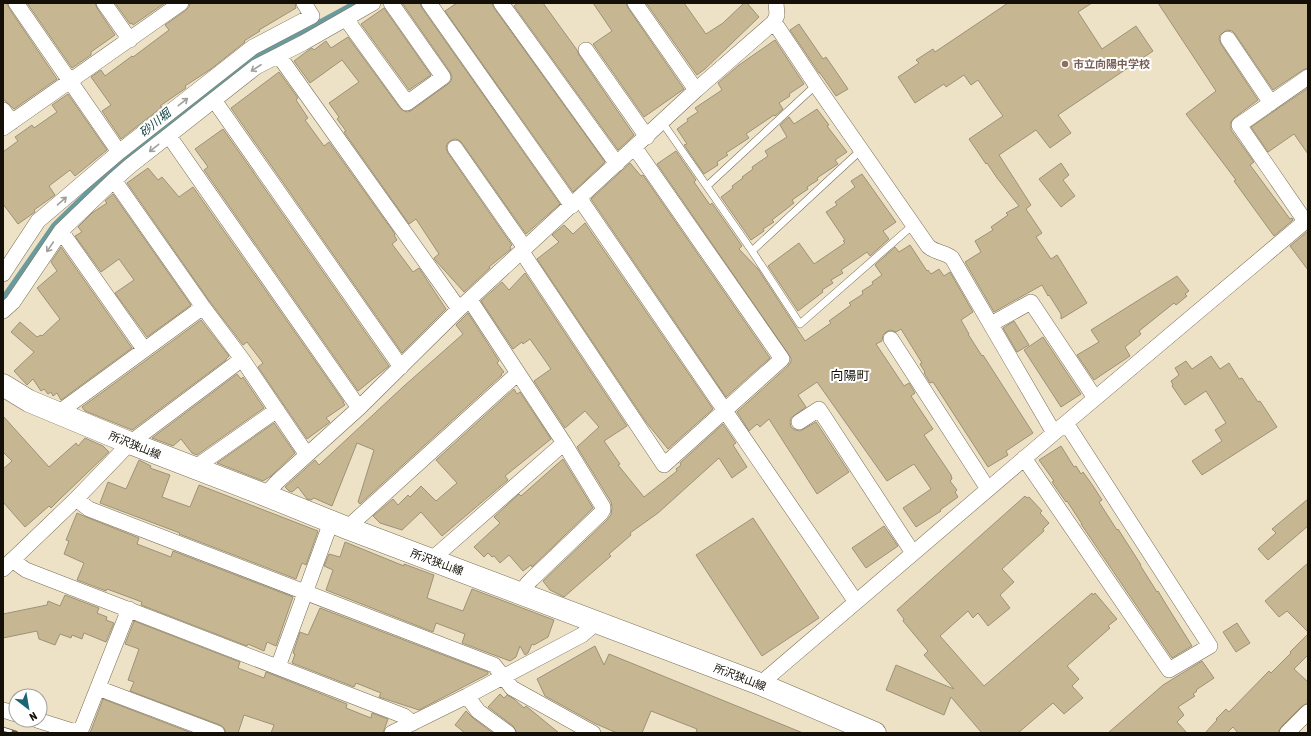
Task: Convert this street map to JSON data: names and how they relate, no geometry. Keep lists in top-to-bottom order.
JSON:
{
  "streets": {
    "main road": ["所沢狭山線"]
  },
  "districts": ["向陽町"],
  "water": ["砂川堀"],
  "places": ["市立向陽中学校"],
  "north": "bottom right"
}
